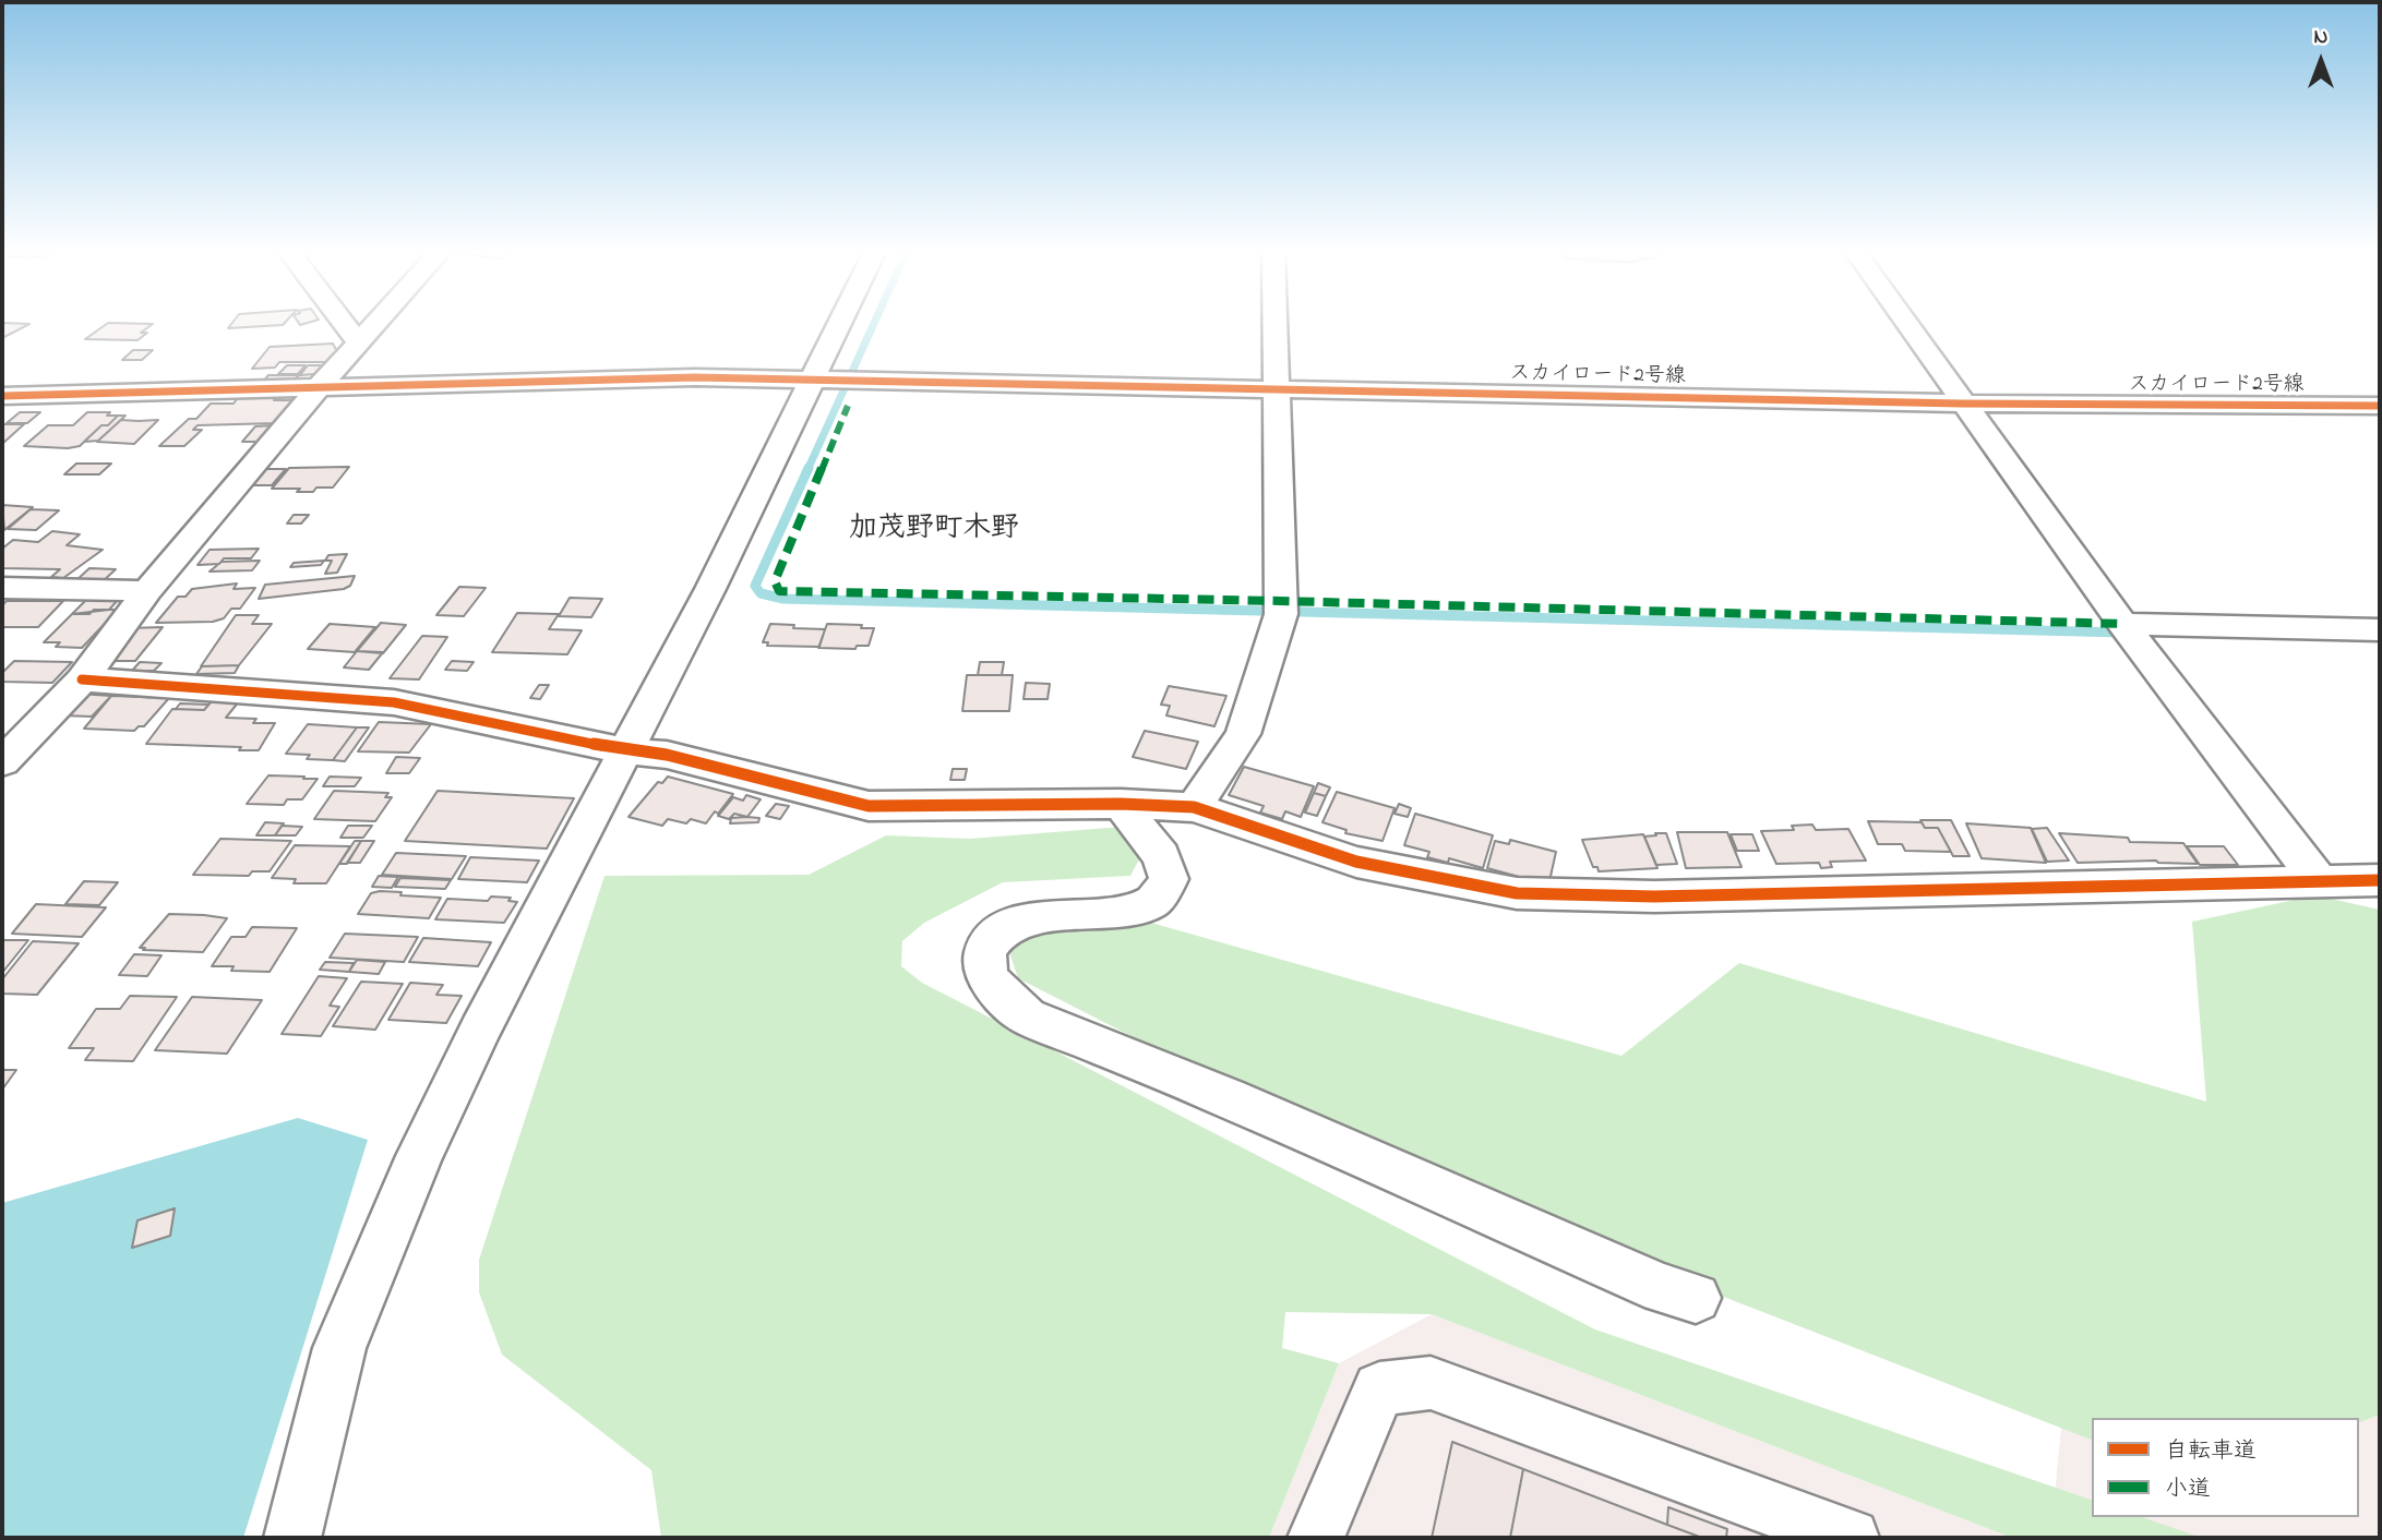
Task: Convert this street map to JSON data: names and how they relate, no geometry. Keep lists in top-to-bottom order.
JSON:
{
  "streets": {
    "street": ["スカイロード2号線"]
  },
  "districts": ["加茂野町木野"],
  "legend": ["自転車道", "小道"],
  "north": "top"
}
